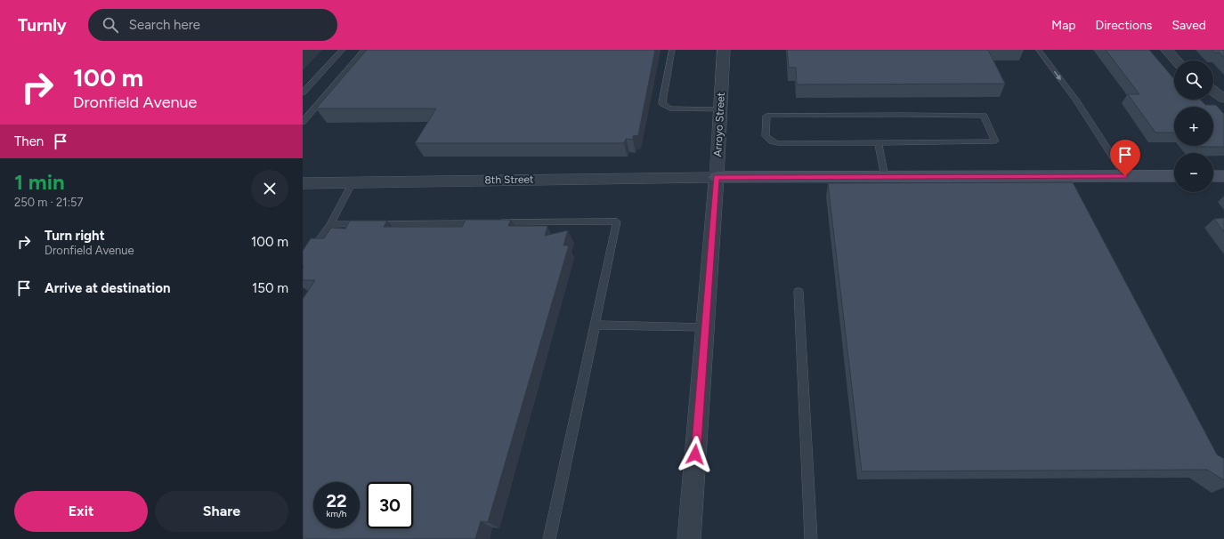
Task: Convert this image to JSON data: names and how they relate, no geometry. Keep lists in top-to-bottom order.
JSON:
{
  "streets": {
    "street": ["Arroyo Street", "8th Street"]
  },
  "crossings": [
    ["Arroyo Street", "8th Street"]
  ],
  "page": {
    "header": "Turnly",
    "search": "Search here",
    "nav": ["Map", "Directions", "Saved"],
    "turn": ["100 m", "Dronfield Avenue"],
    "map_buttons": ["+", "−"],
    "then": "Then",
    "heading": ["1 min", "250 m · 21:57"],
    "list": [
      {
        "name": "Turn right",
        "note": "Dronfield Avenue",
        "value": "100 m"
      },
      {
        "name": "Arrive at destination",
        "value": "150 m"
      }
    ],
    "speed": "22 km/h",
    "limit": "30",
    "buttons": ["Exit", "Share"]
  }
}
